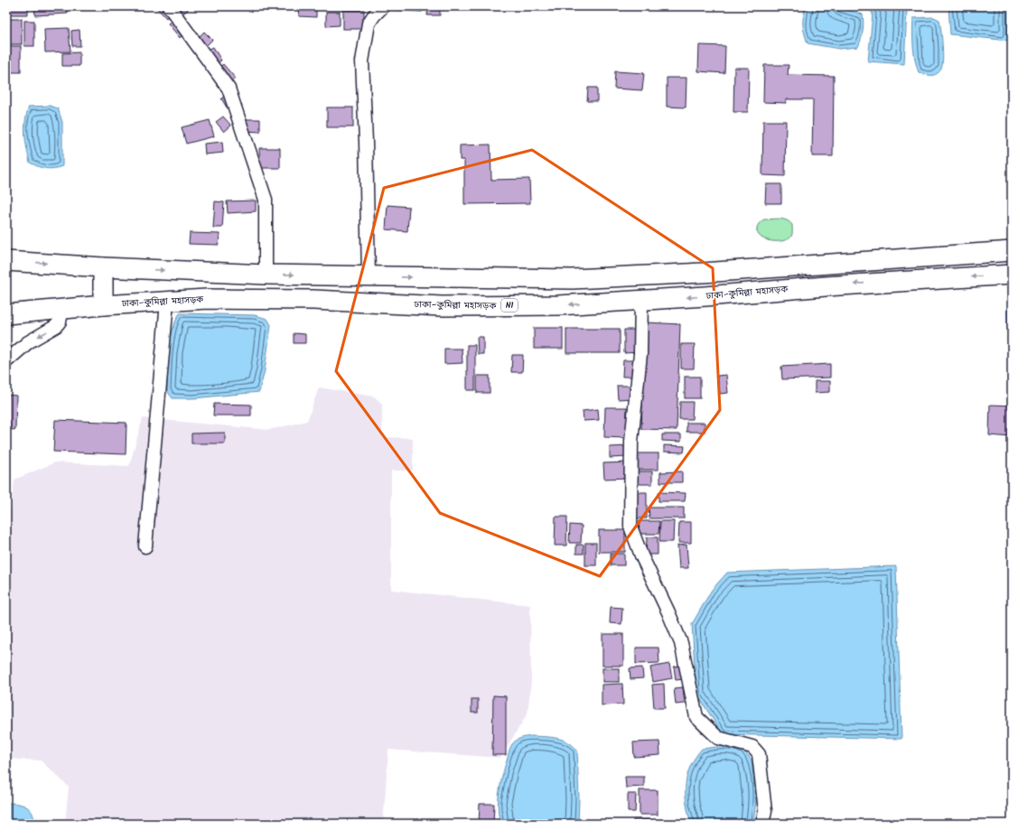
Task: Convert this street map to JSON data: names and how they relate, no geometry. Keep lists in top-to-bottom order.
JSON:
{
  "streets": {
    "highway": ["ঢাকা–কুমিল্লা মহাসড়ক", "N1"]
  }
}
